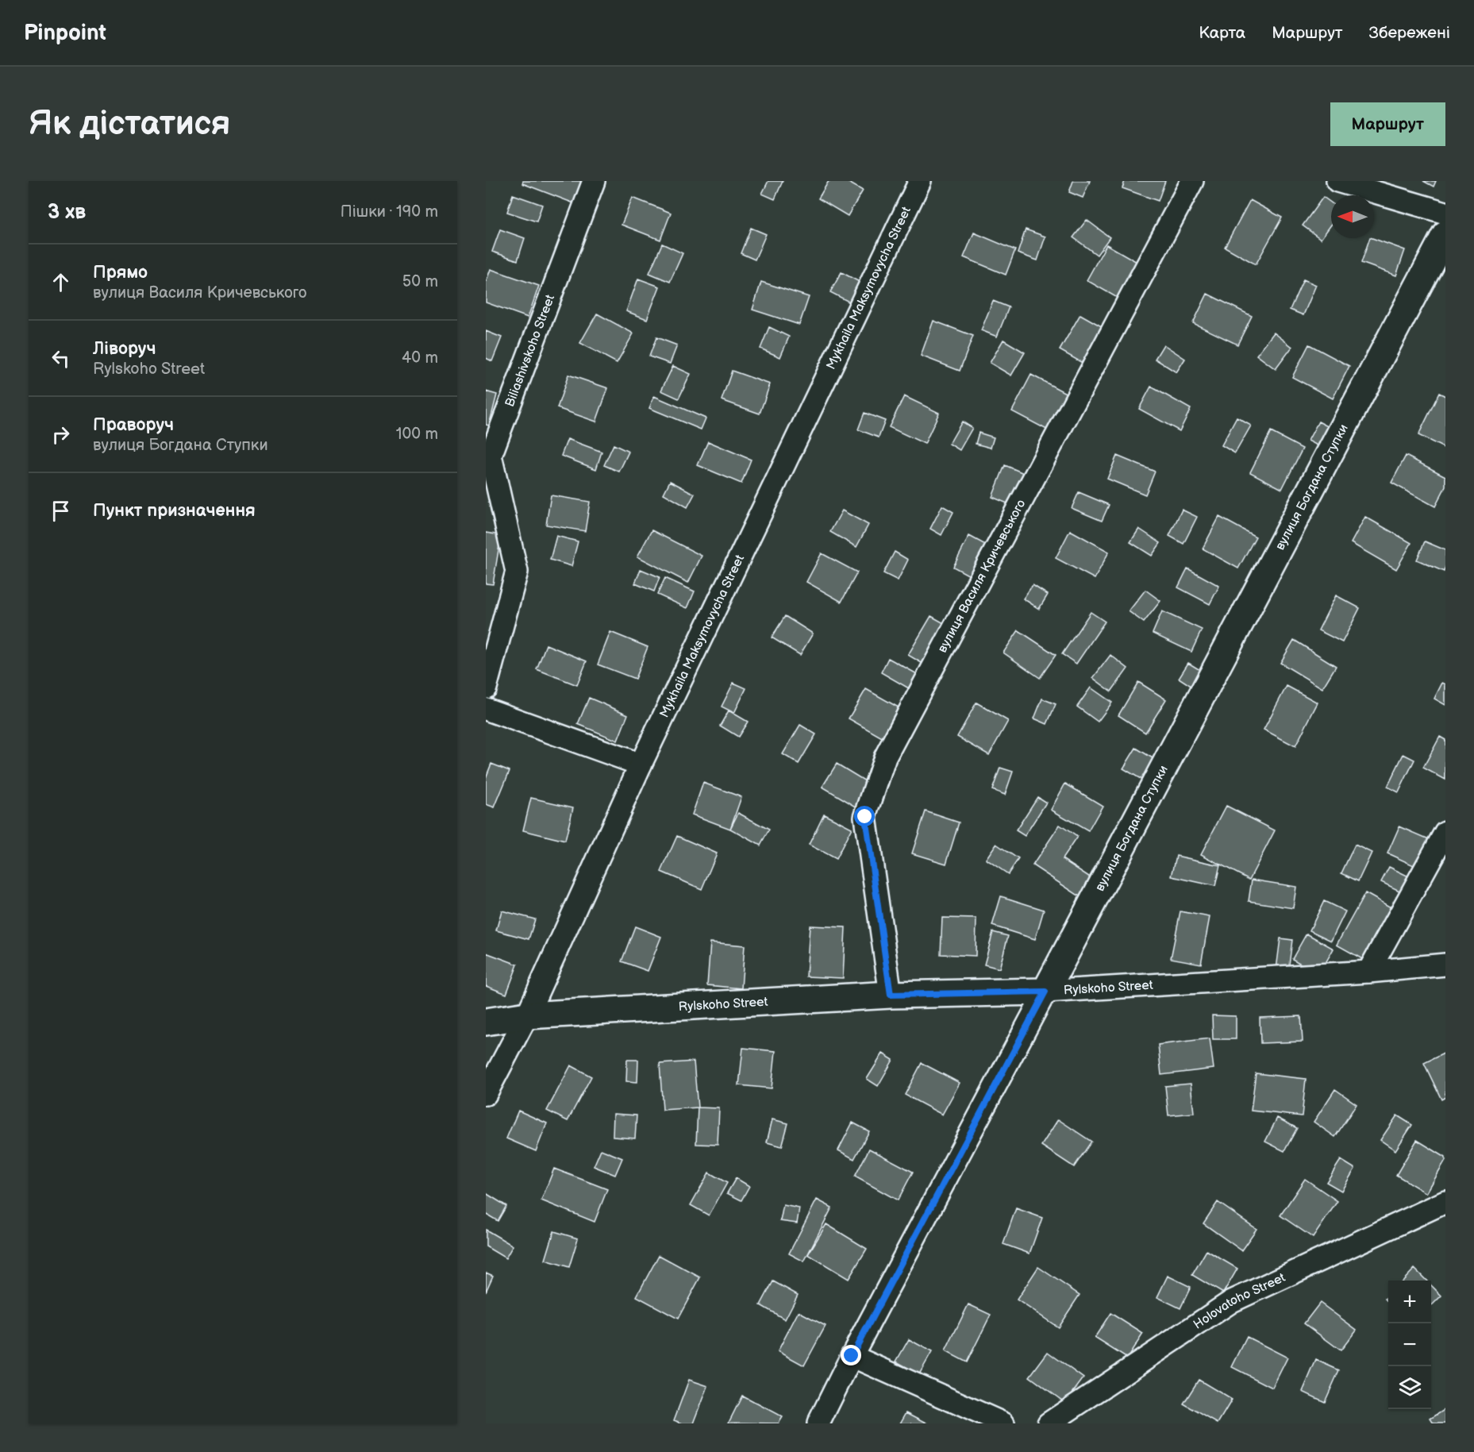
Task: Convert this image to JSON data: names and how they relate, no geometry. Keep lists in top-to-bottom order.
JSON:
{
  "streets": {
    "street": [
      "Mykhaila Maksymovycha Street",
      "Biliashivskoho Street",
      "вулиця Богдана Ступки",
      "вулиця Василя Кричевського",
      "Rylskoho Street",
      "Holovatoho Street"
    ]
  },
  "crossings": [
    ["Mykhaila Maksymovycha Street", "Rylskoho Street"],
    ["вулиця Богдана Ступки", "Rylskoho Street"],
    ["вулиця Василя Кричевського", "Rylskoho Street"]
  ],
  "north": "left",
  "page": {
    "header": "Pinpoint",
    "nav": ["Карта", "Маршрут", "Збережені"],
    "buttons": "Маршрут",
    "title": "Як дістатися",
    "heading": ["3 хв", "Пішки · 190 m"],
    "list": [
      ["Прямо", "вулиця Василя Кричевського", "50 m"],
      ["Ліворуч", "Rylskoho Street", "40 m"],
      ["Праворуч", "вулиця Богдана Ступки", "100 m"],
      "Пункт призначення"
    ],
    "map_buttons": ["+", "−"]
  }
}
